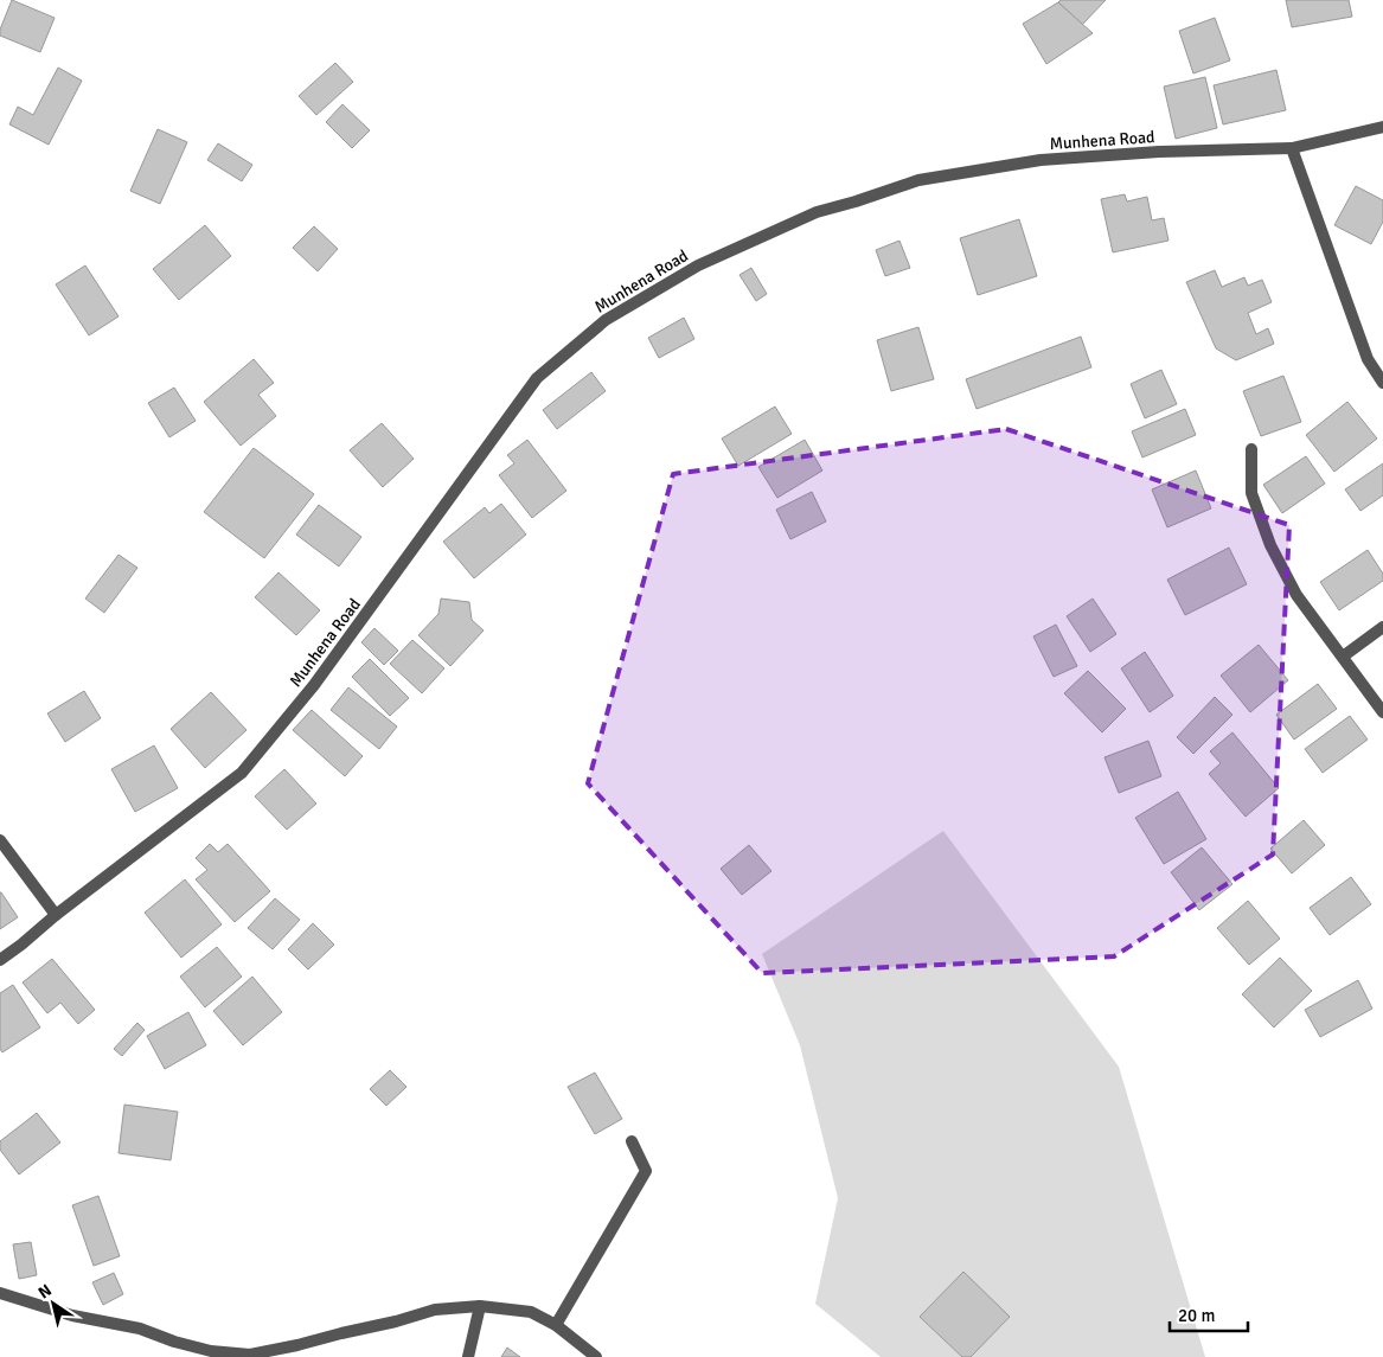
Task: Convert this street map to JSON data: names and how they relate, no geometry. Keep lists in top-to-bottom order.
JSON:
{
  "streets": {
    "street": ["Munhena Road"]
  },
  "scale_bar": "20 m",
  "north": "top left"
}
